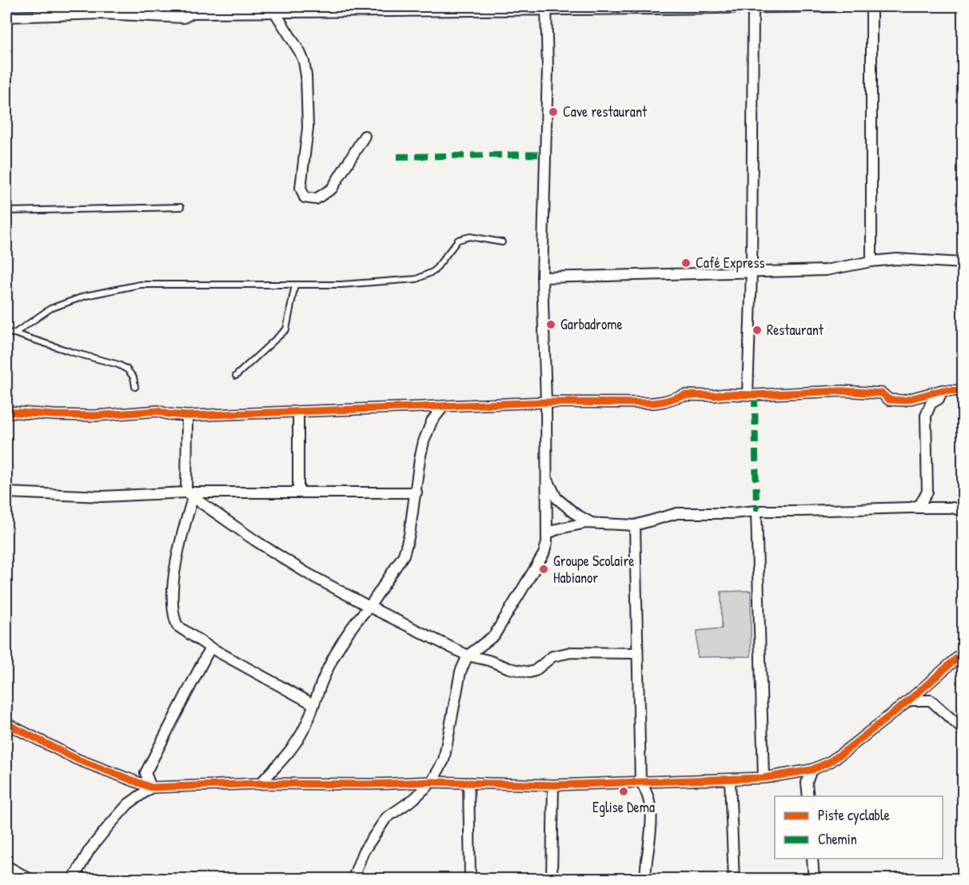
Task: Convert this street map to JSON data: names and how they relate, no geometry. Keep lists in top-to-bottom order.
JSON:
{
  "places": [
    "Cave restaurant",
    "Café Express",
    "Garbadrome",
    "Restaurant",
    "Groupe Scolaire Habianor",
    "Eglise Dema"
  ],
  "legend": ["Piste cyclable", "Chemin"]
}
